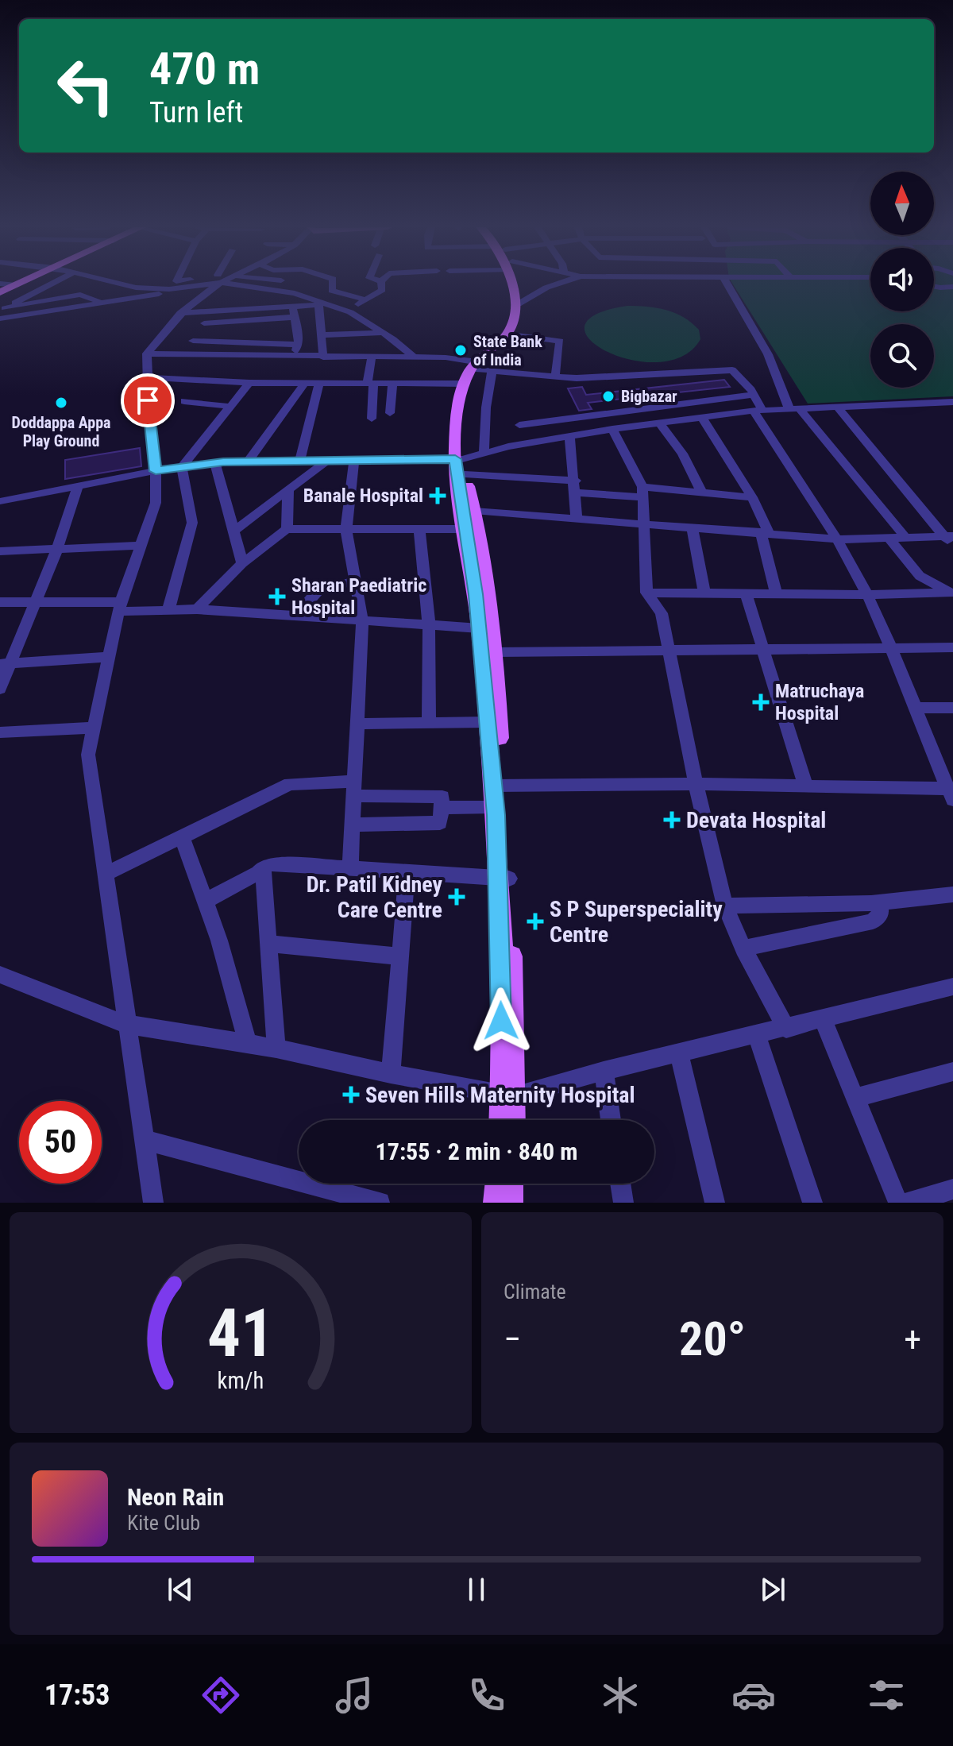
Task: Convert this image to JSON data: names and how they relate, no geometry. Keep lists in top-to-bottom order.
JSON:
{
  "places": {
    "other": ["State Bank of India", "Bigbazar", "Doddappa Appa Play Ground"],
    "health": [
      "Banale Hospital",
      "Sharan Paediatric Hospital",
      "Matruchaya Hospital",
      "Devata Hospital",
      "Dr. Patil Kidney Care Centre",
      "S P Superspeciality Centre",
      "Seven Hills Maternity Hospital"
    ]
  },
  "north": "top",
  "page": {
    "turn": ["470 m", "Turn left"],
    "limit": "50",
    "trip": "17:55 · 2 min · 840 m",
    "tile": "Climate",
    "heat": ["−", "20°", "+"],
    "song": ["Neon Rain", "Kite Club"],
    "tabs": "17:53",
    "gauge": ["41", "km/h"]
  }
}
